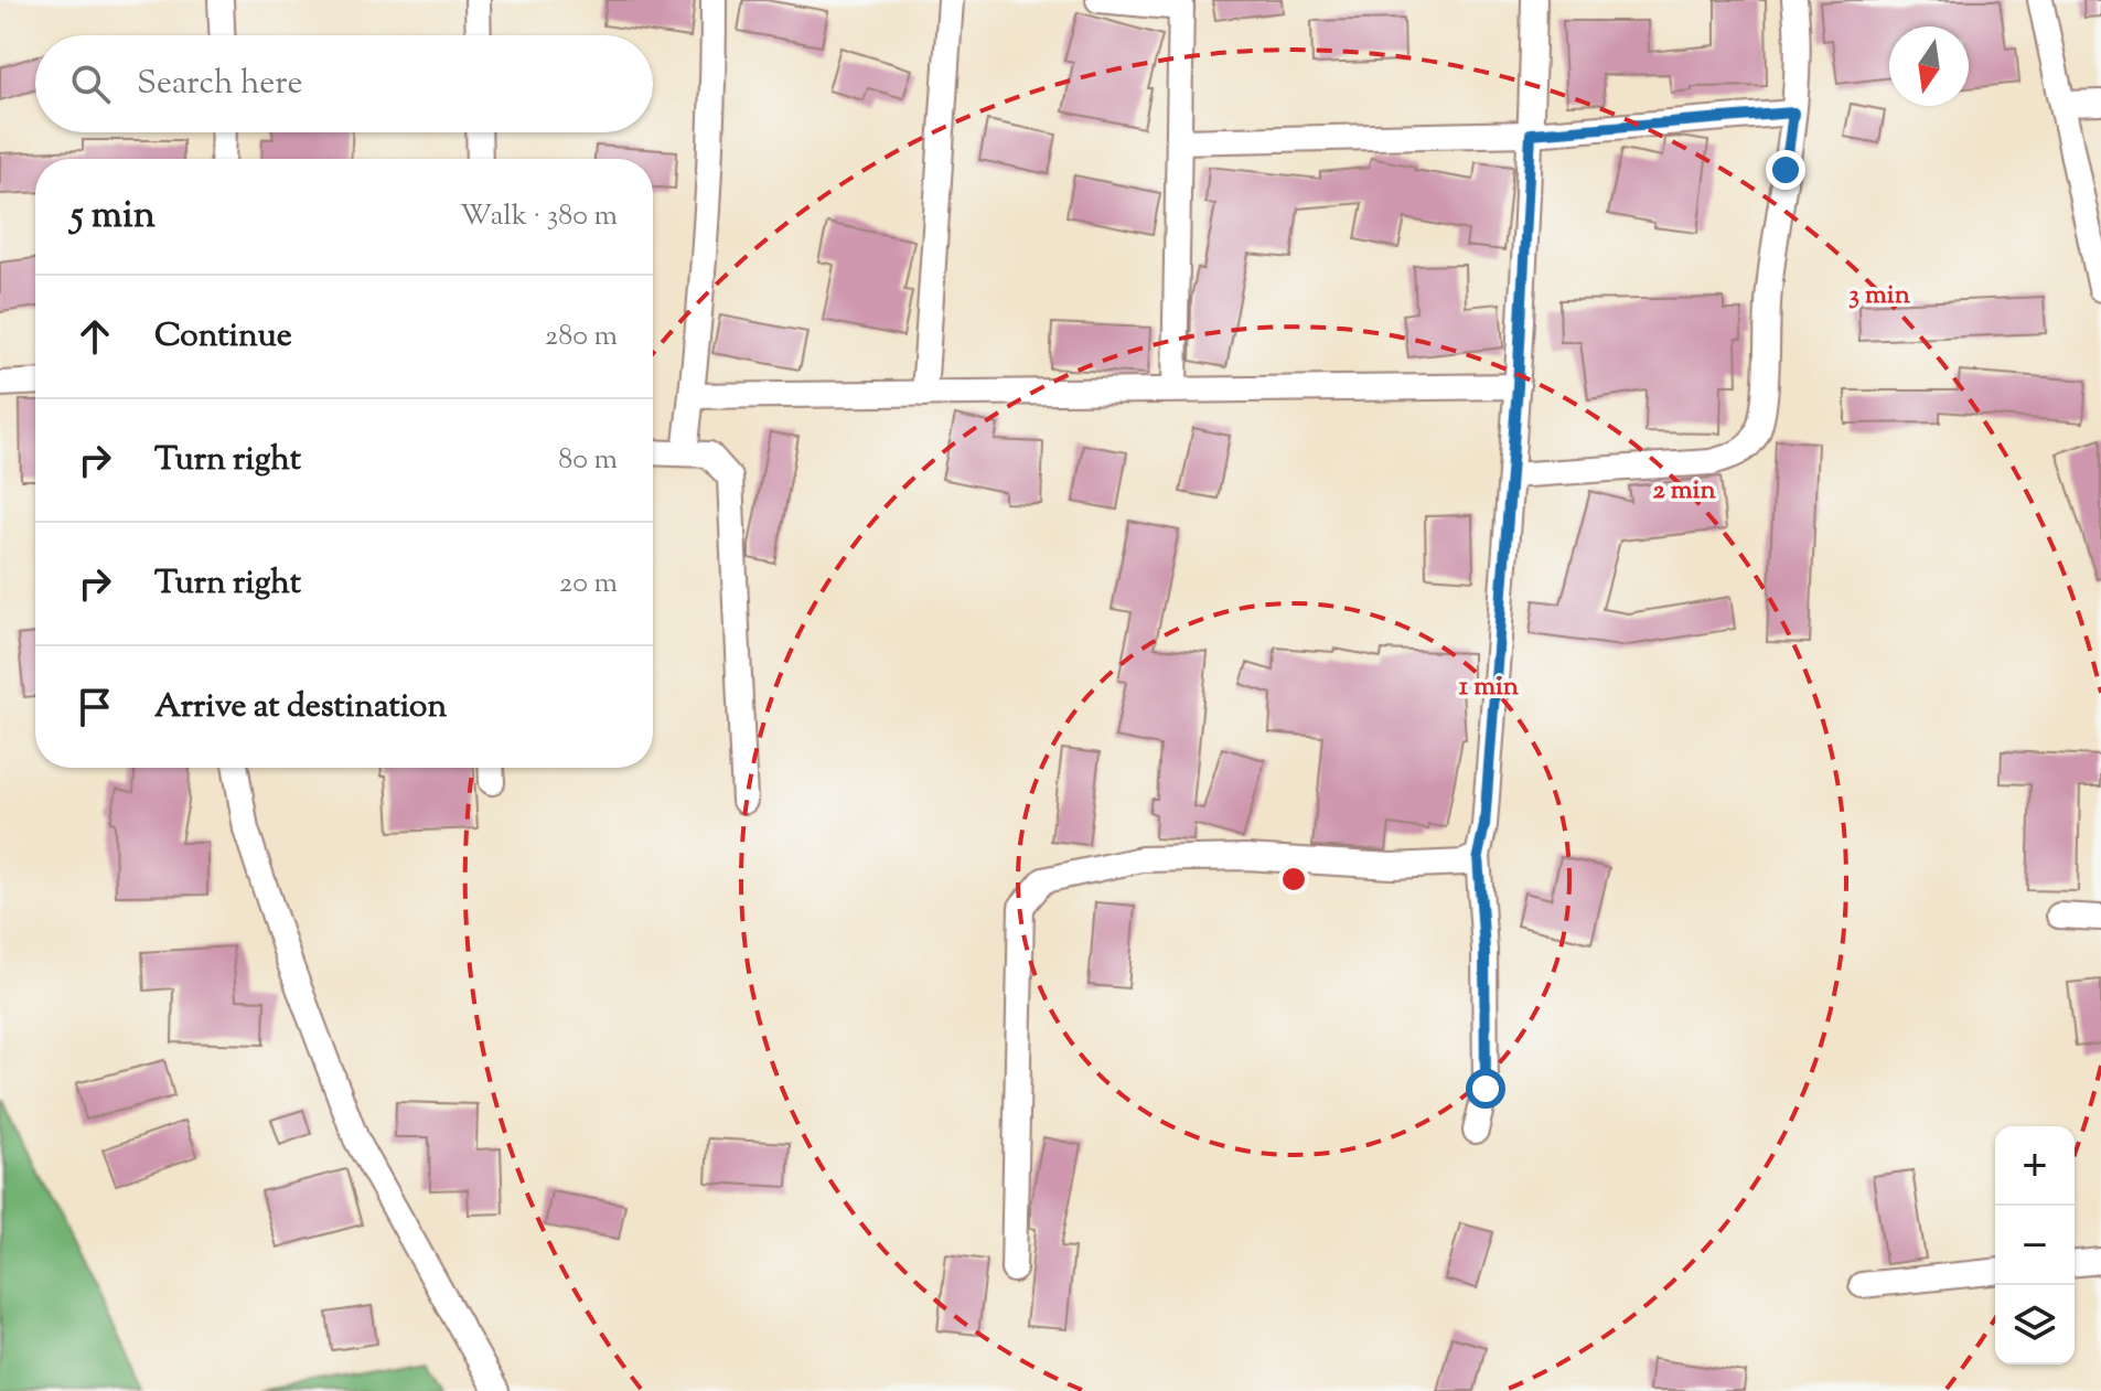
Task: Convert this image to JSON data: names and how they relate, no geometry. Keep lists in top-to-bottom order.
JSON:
{
  "north": "bottom",
  "page": {
    "search": "Search here",
    "heading": ["5 min", "Walk · 380 m"],
    "list": [
      ["Continue", "280 m"],
      ["Turn right", "80 m"],
      ["Turn right", "20 m"],
      "Arrive at destination"
    ],
    "map_buttons": ["+", "−"]
  },
  "rings": ["3 min", "2 min", "1 min"]
}
